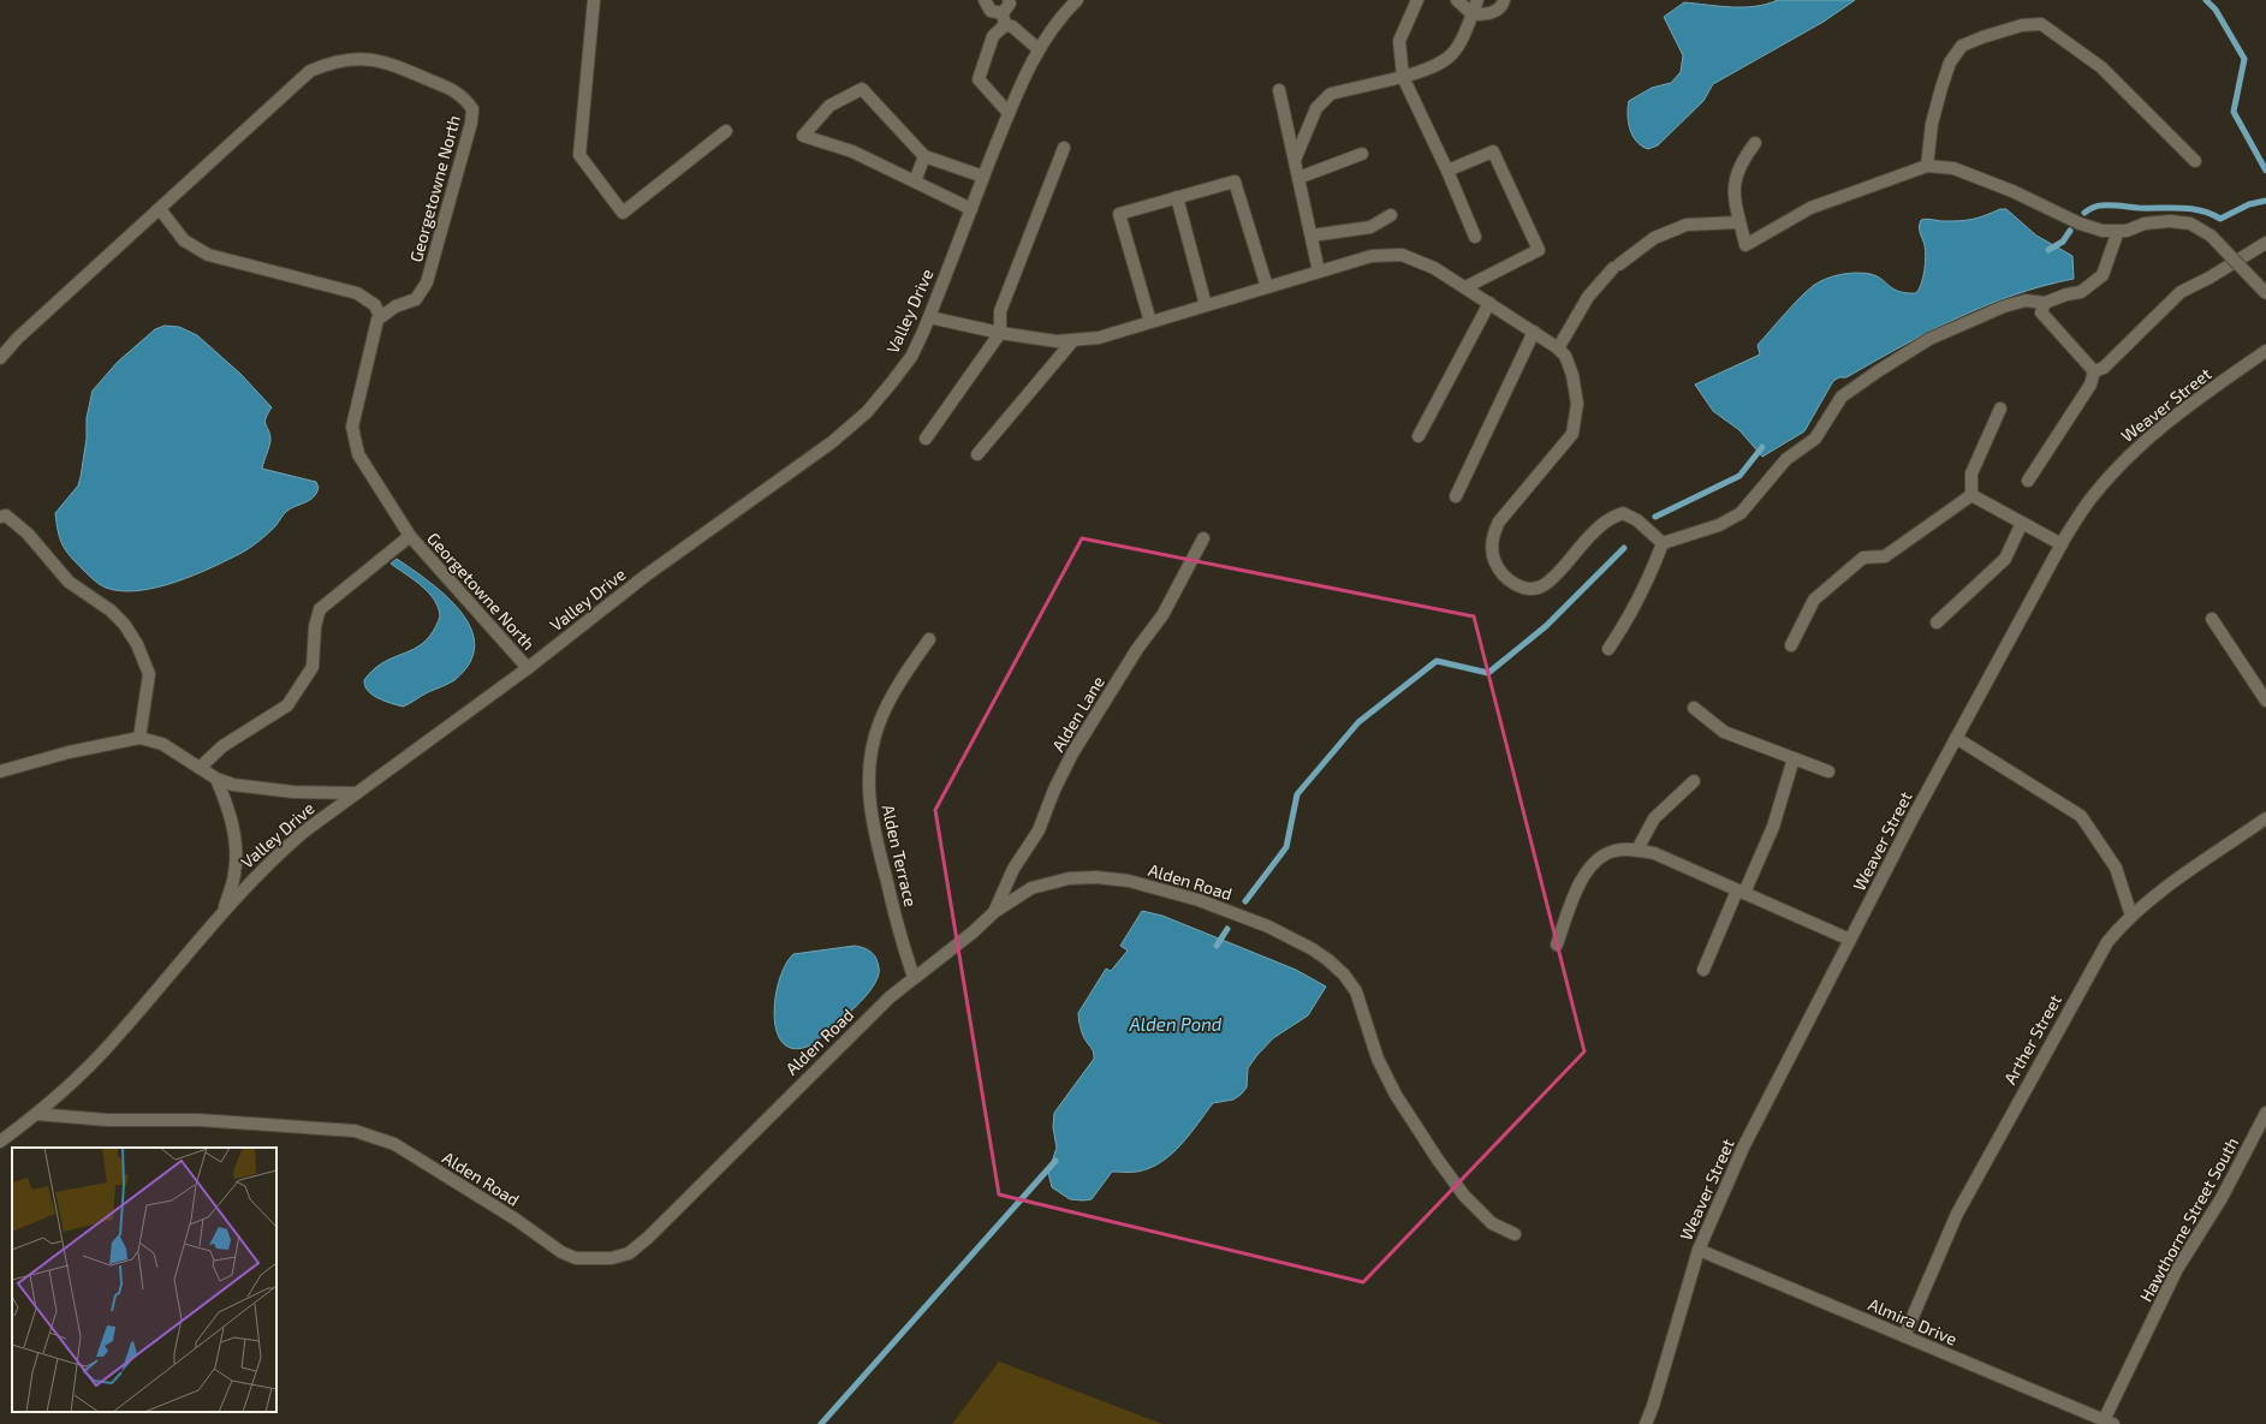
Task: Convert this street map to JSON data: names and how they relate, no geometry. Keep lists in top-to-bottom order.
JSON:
{
  "streets": {
    "street": [
      "Georgetowne North",
      "Valley Drive",
      "Weaver Street",
      "Alden Lane",
      "Alden Terrace",
      "Alden Road",
      "Arther Street",
      "Hawthorne Street South",
      "Almira Drive"
    ]
  },
  "crossings": [
    ["Georgetowne North", "Valley Drive"],
    ["Valley Drive", "Alden Road"],
    ["Weaver Street", "Almira Drive"],
    ["Alden Lane", "Alden Road"],
    ["Alden Terrace", "Alden Road"],
    ["Arther Street", "Almira Drive"],
    ["Hawthorne Street South", "Almira Drive"]
  ],
  "water": ["Alden Pond"]
}
